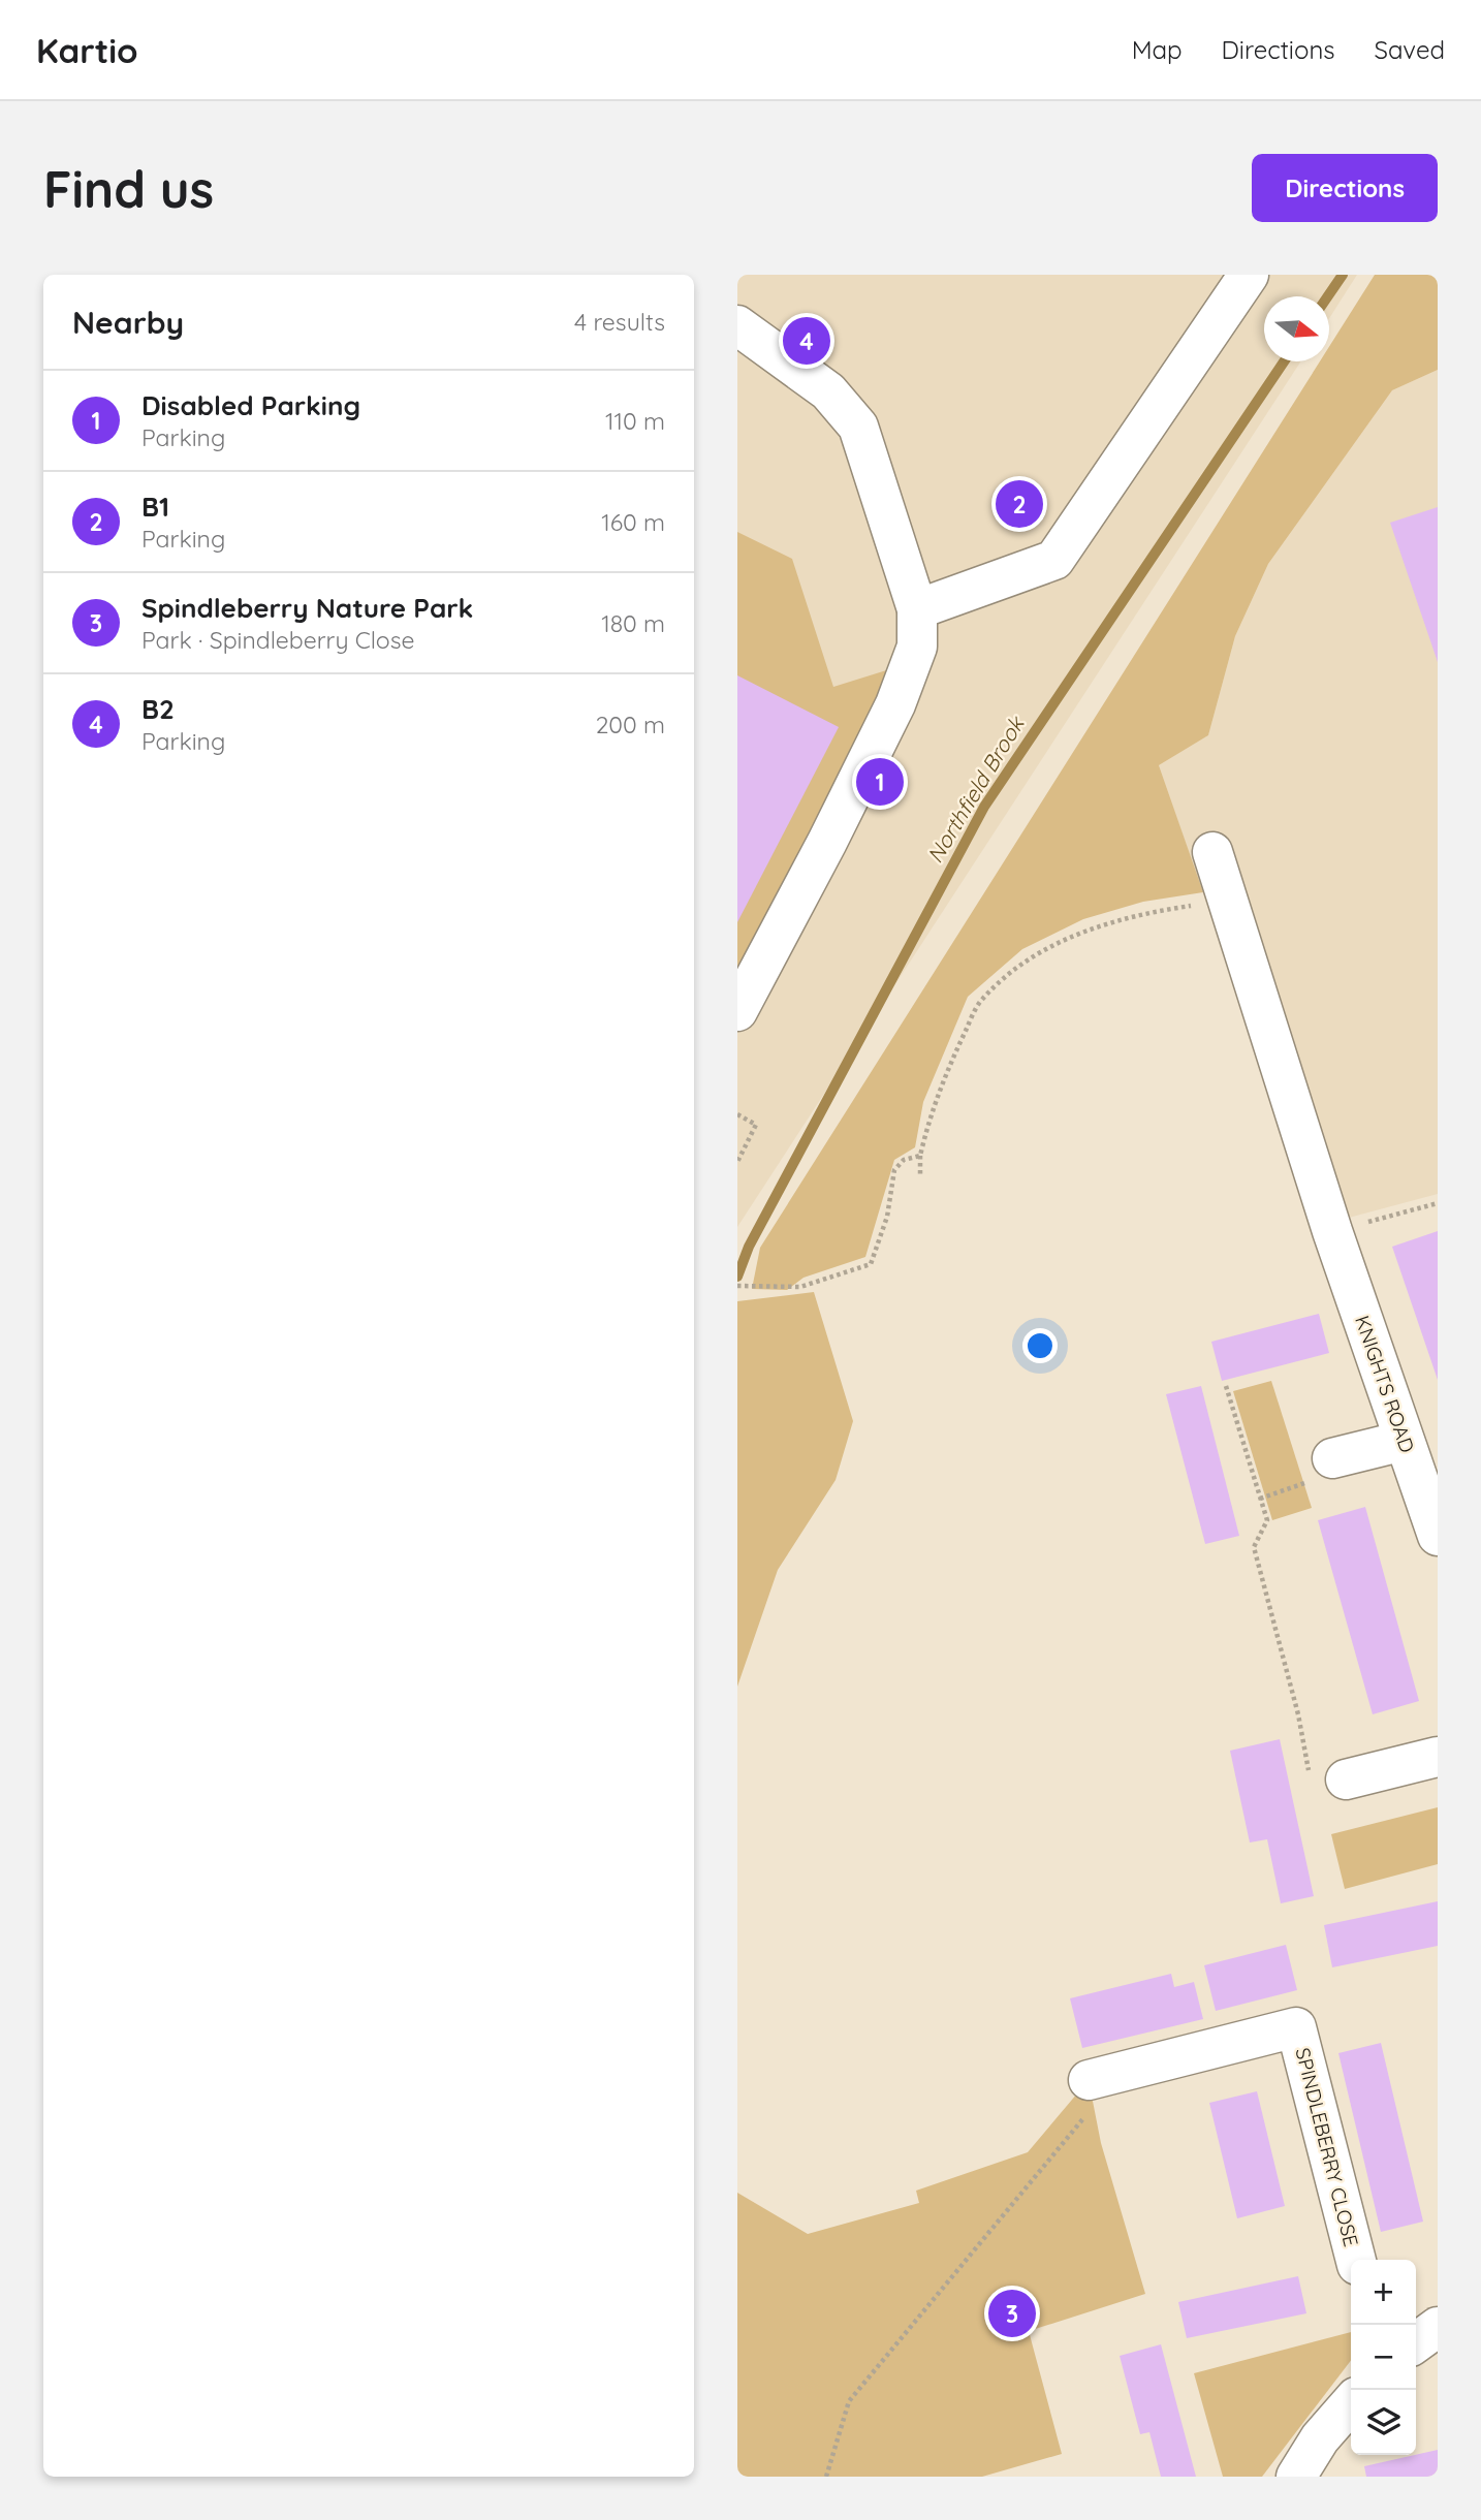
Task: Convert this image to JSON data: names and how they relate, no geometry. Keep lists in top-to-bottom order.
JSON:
{
  "streets": {
    "street": ["KNIGHTS ROAD", "SPINDLEBERRY CLOSE"]
  },
  "water": ["Northfield Brook"],
  "north": "right",
  "page": {
    "header": "Kartio",
    "nav": ["Map", "Directions", "Saved"],
    "buttons": "Directions",
    "title": "Find us",
    "heading": ["Nearby", "4 results"],
    "pins": [
      "4",
      "2",
      "1",
      "3"
    ],
    "list": [
      {
        "mark": "1",
        "name": "Disabled Parking",
        "note": "Parking",
        "value": "110 m"
      },
      {
        "mark": "2",
        "name": "B1",
        "note": "Parking",
        "value": "160 m"
      },
      {
        "mark": "3",
        "name": "Spindleberry Nature Park",
        "note": "Park · Spindleberry Close",
        "value": "180 m"
      },
      {
        "mark": "4",
        "name": "B2",
        "note": "Parking",
        "value": "200 m"
      }
    ],
    "map_buttons": ["+", "−"]
  }
}
